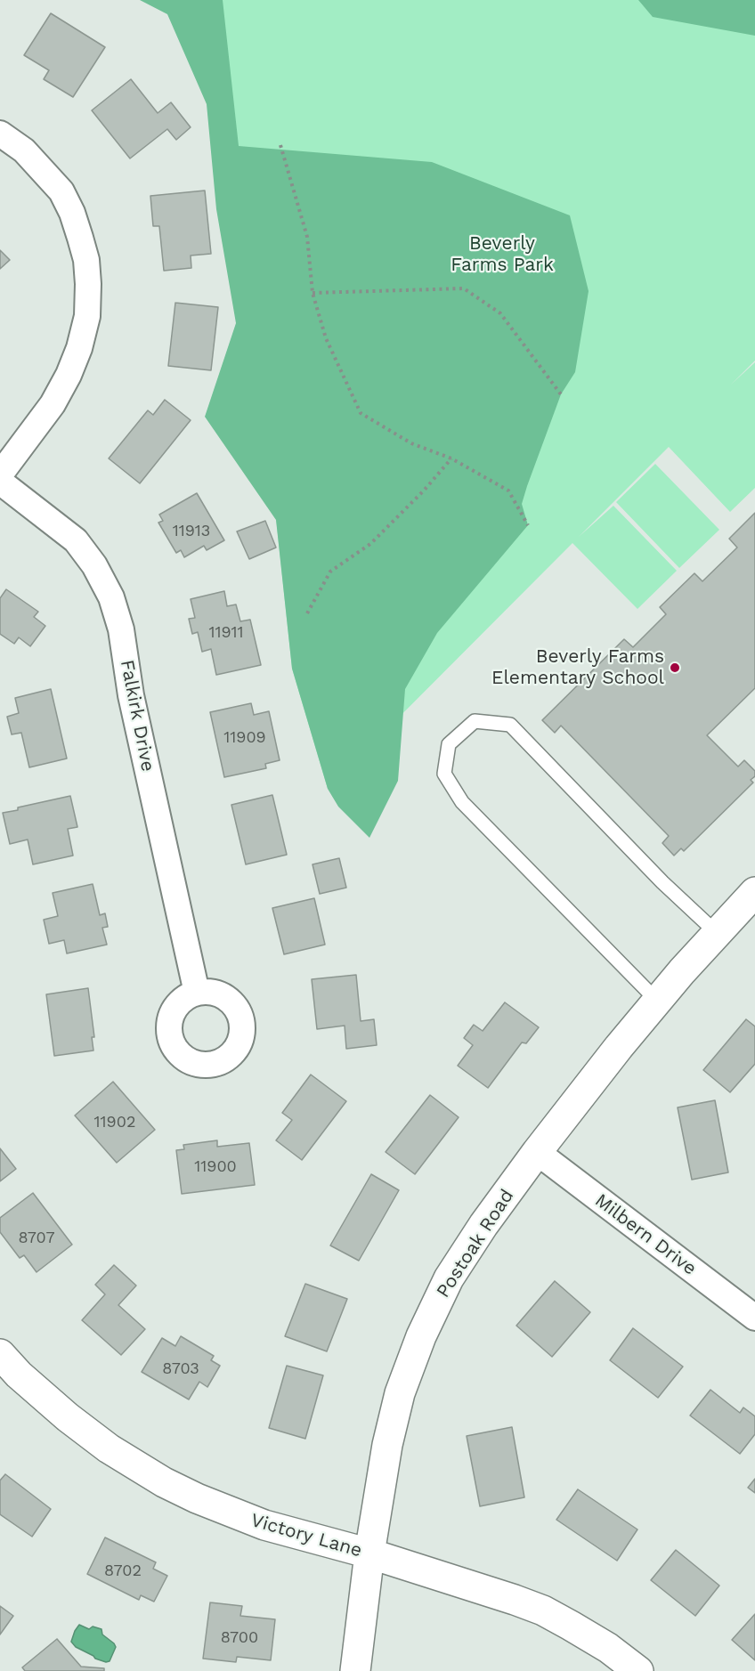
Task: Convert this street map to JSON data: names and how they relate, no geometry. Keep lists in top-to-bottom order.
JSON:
{
  "streets": {
    "street": [
      "Falkirk Drive",
      "Milbern Drive",
      "Postoak Road",
      "Victory Lane"
    ]
  },
  "crossings": [
    ["Milbern Drive", "Postoak Road"],
    ["Postoak Road", "Victory Lane"]
  ],
  "parks": ["Beverly Farms Park"],
  "places": ["Beverly Farms Elementary School"],
  "house_numbers": [
    "11913",
    "11911",
    "11909",
    "11902",
    "11900",
    "8707",
    "8703",
    "8702",
    "8700"
  ]
}
